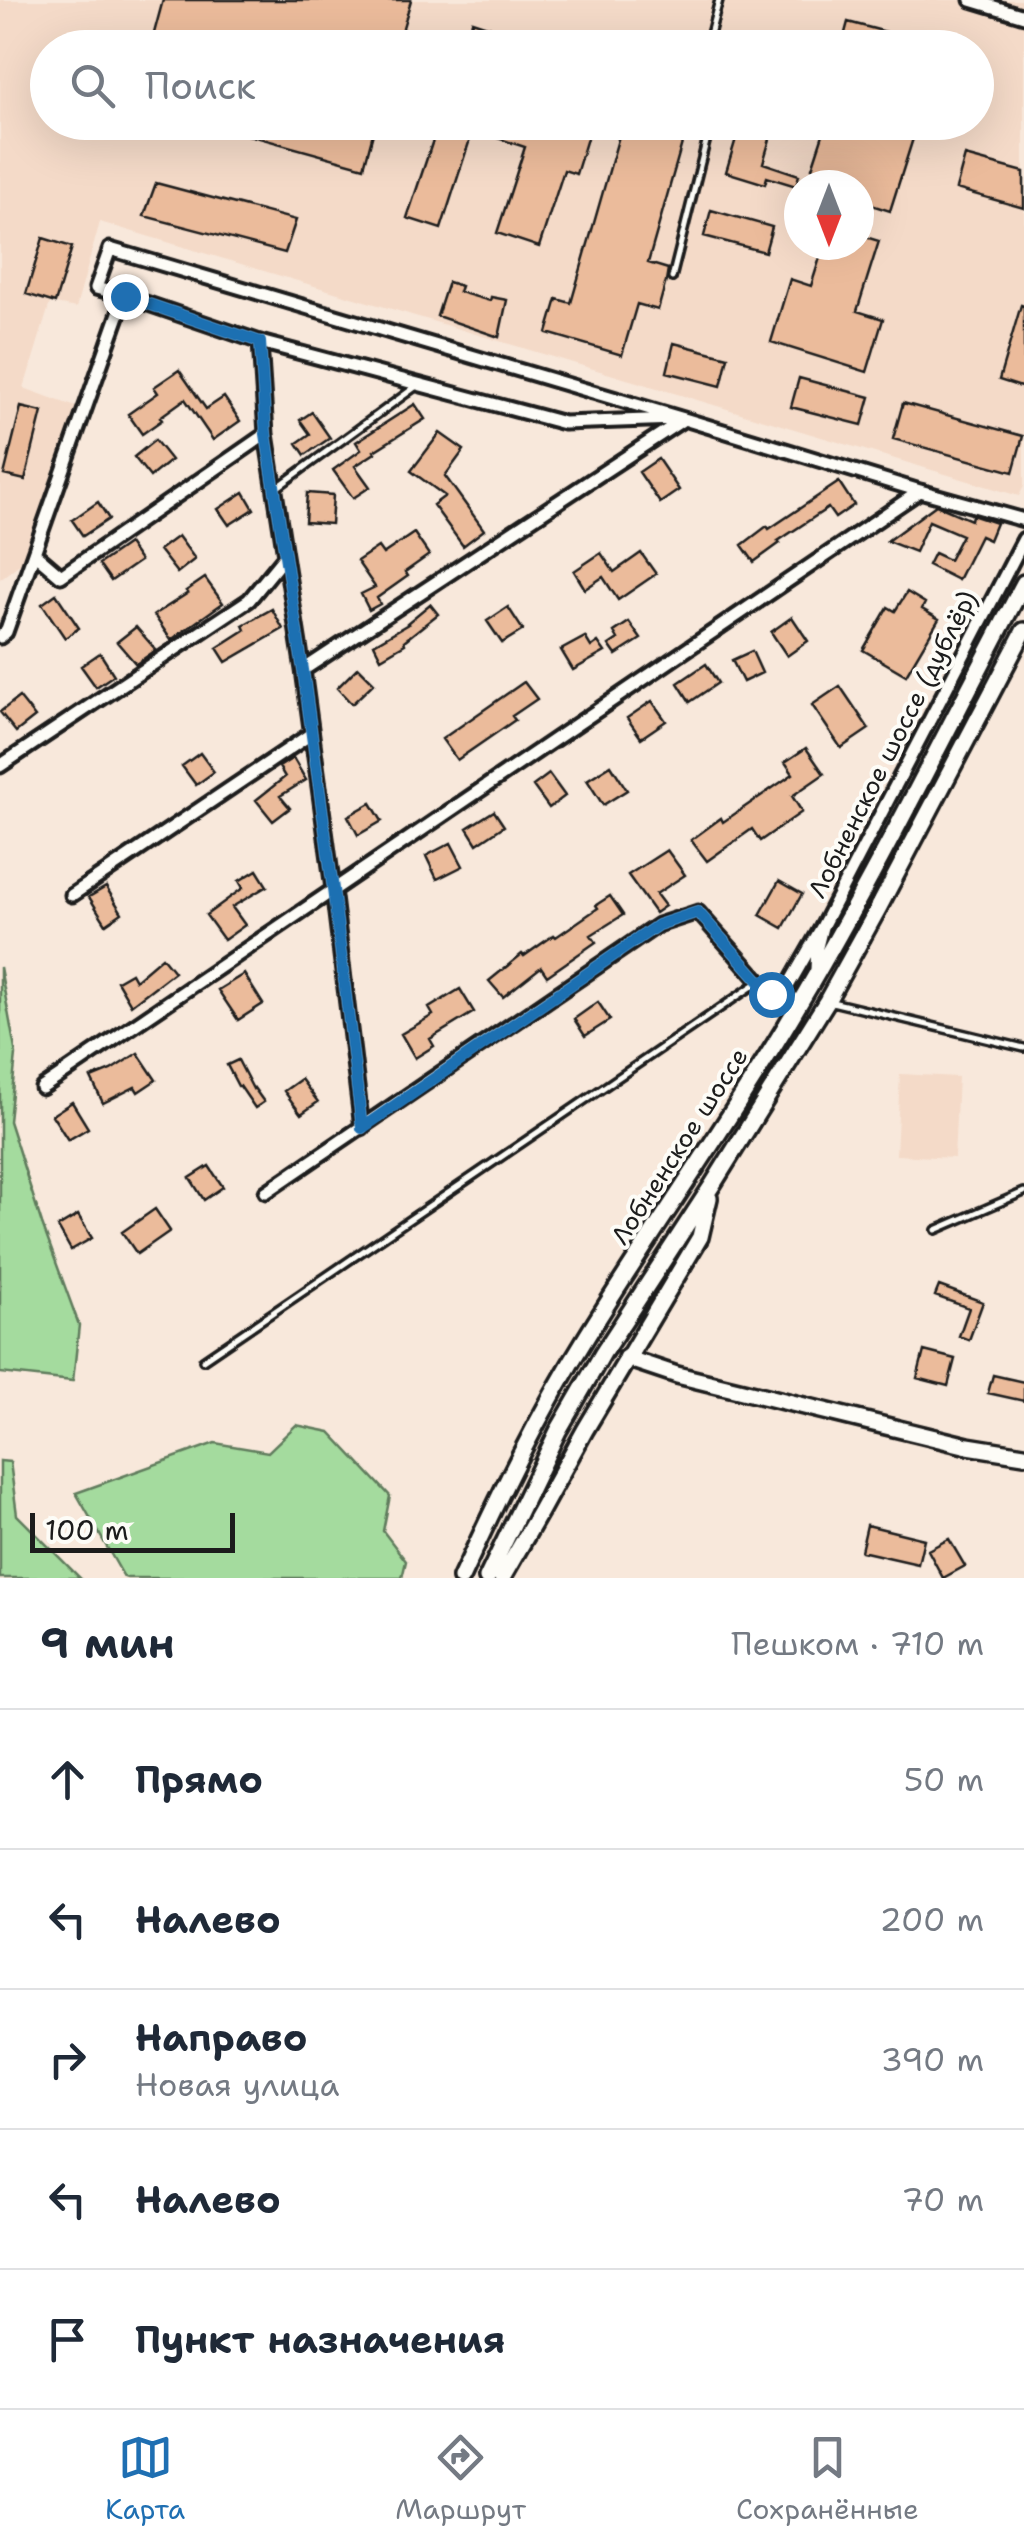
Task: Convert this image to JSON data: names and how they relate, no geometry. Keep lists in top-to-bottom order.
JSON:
{
  "streets": {
    "main road": ["Лобненское шоссе"],
    "street": ["Лобненское шоссе (дублёр)"]
  },
  "crossings": [
    ["Лобненское шоссе (дублёр)", "Лобненское шоссе"]
  ],
  "scale_bar": "100 m",
  "north": "bottom",
  "page": {
    "search": "Поиск",
    "scale": "100 m",
    "heading": ["9 мин", "Пешком · 710 m"],
    "list": [
      ["Прямо", "50 m"],
      ["Налево", "200 m"],
      ["Направо", "Новая улица", "390 m"],
      ["Налево", "70 m"],
      "Пункт назначения"
    ],
    "nav": ["Карта", "Маршрут", "Сохранённые"]
  }
}
